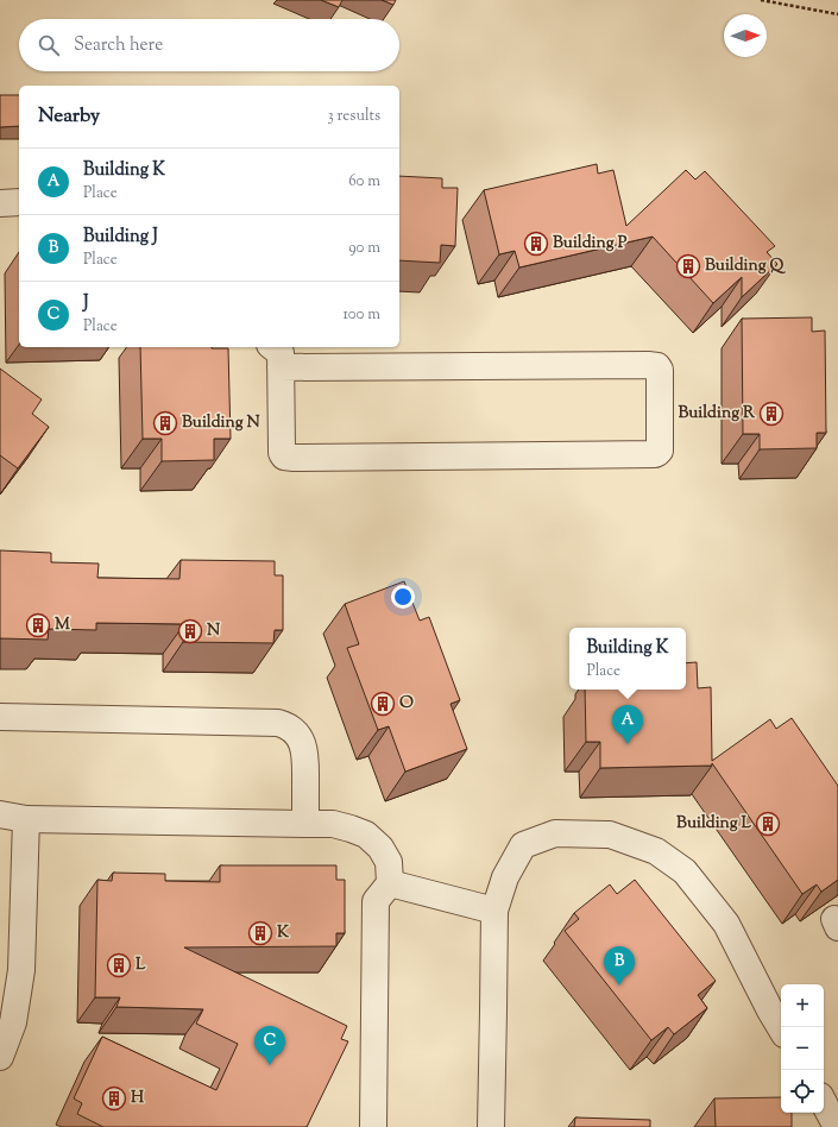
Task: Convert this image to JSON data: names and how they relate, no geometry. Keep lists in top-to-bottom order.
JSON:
{
  "places": {
    "building": [
      "Building P",
      "Building Q",
      "Building R",
      "Building N",
      "M",
      "N",
      "O",
      "Building L",
      "K",
      "L",
      "H"
    ]
  },
  "north": "right",
  "page": {
    "search": "Search here",
    "heading": ["Nearby", "3 results"],
    "list": [
      {
        "mark": "A",
        "name": "Building K",
        "note": "Place",
        "value": "60 m"
      },
      {
        "mark": "B",
        "name": "Building J",
        "note": "Place",
        "value": "90 m"
      },
      {
        "mark": "C",
        "name": "J",
        "note": "Place",
        "value": "100 m"
      }
    ],
    "popup": ["Building K", "Place"],
    "pins": ["A", "B", "C"],
    "map_buttons": ["+", "−"]
  }
}
